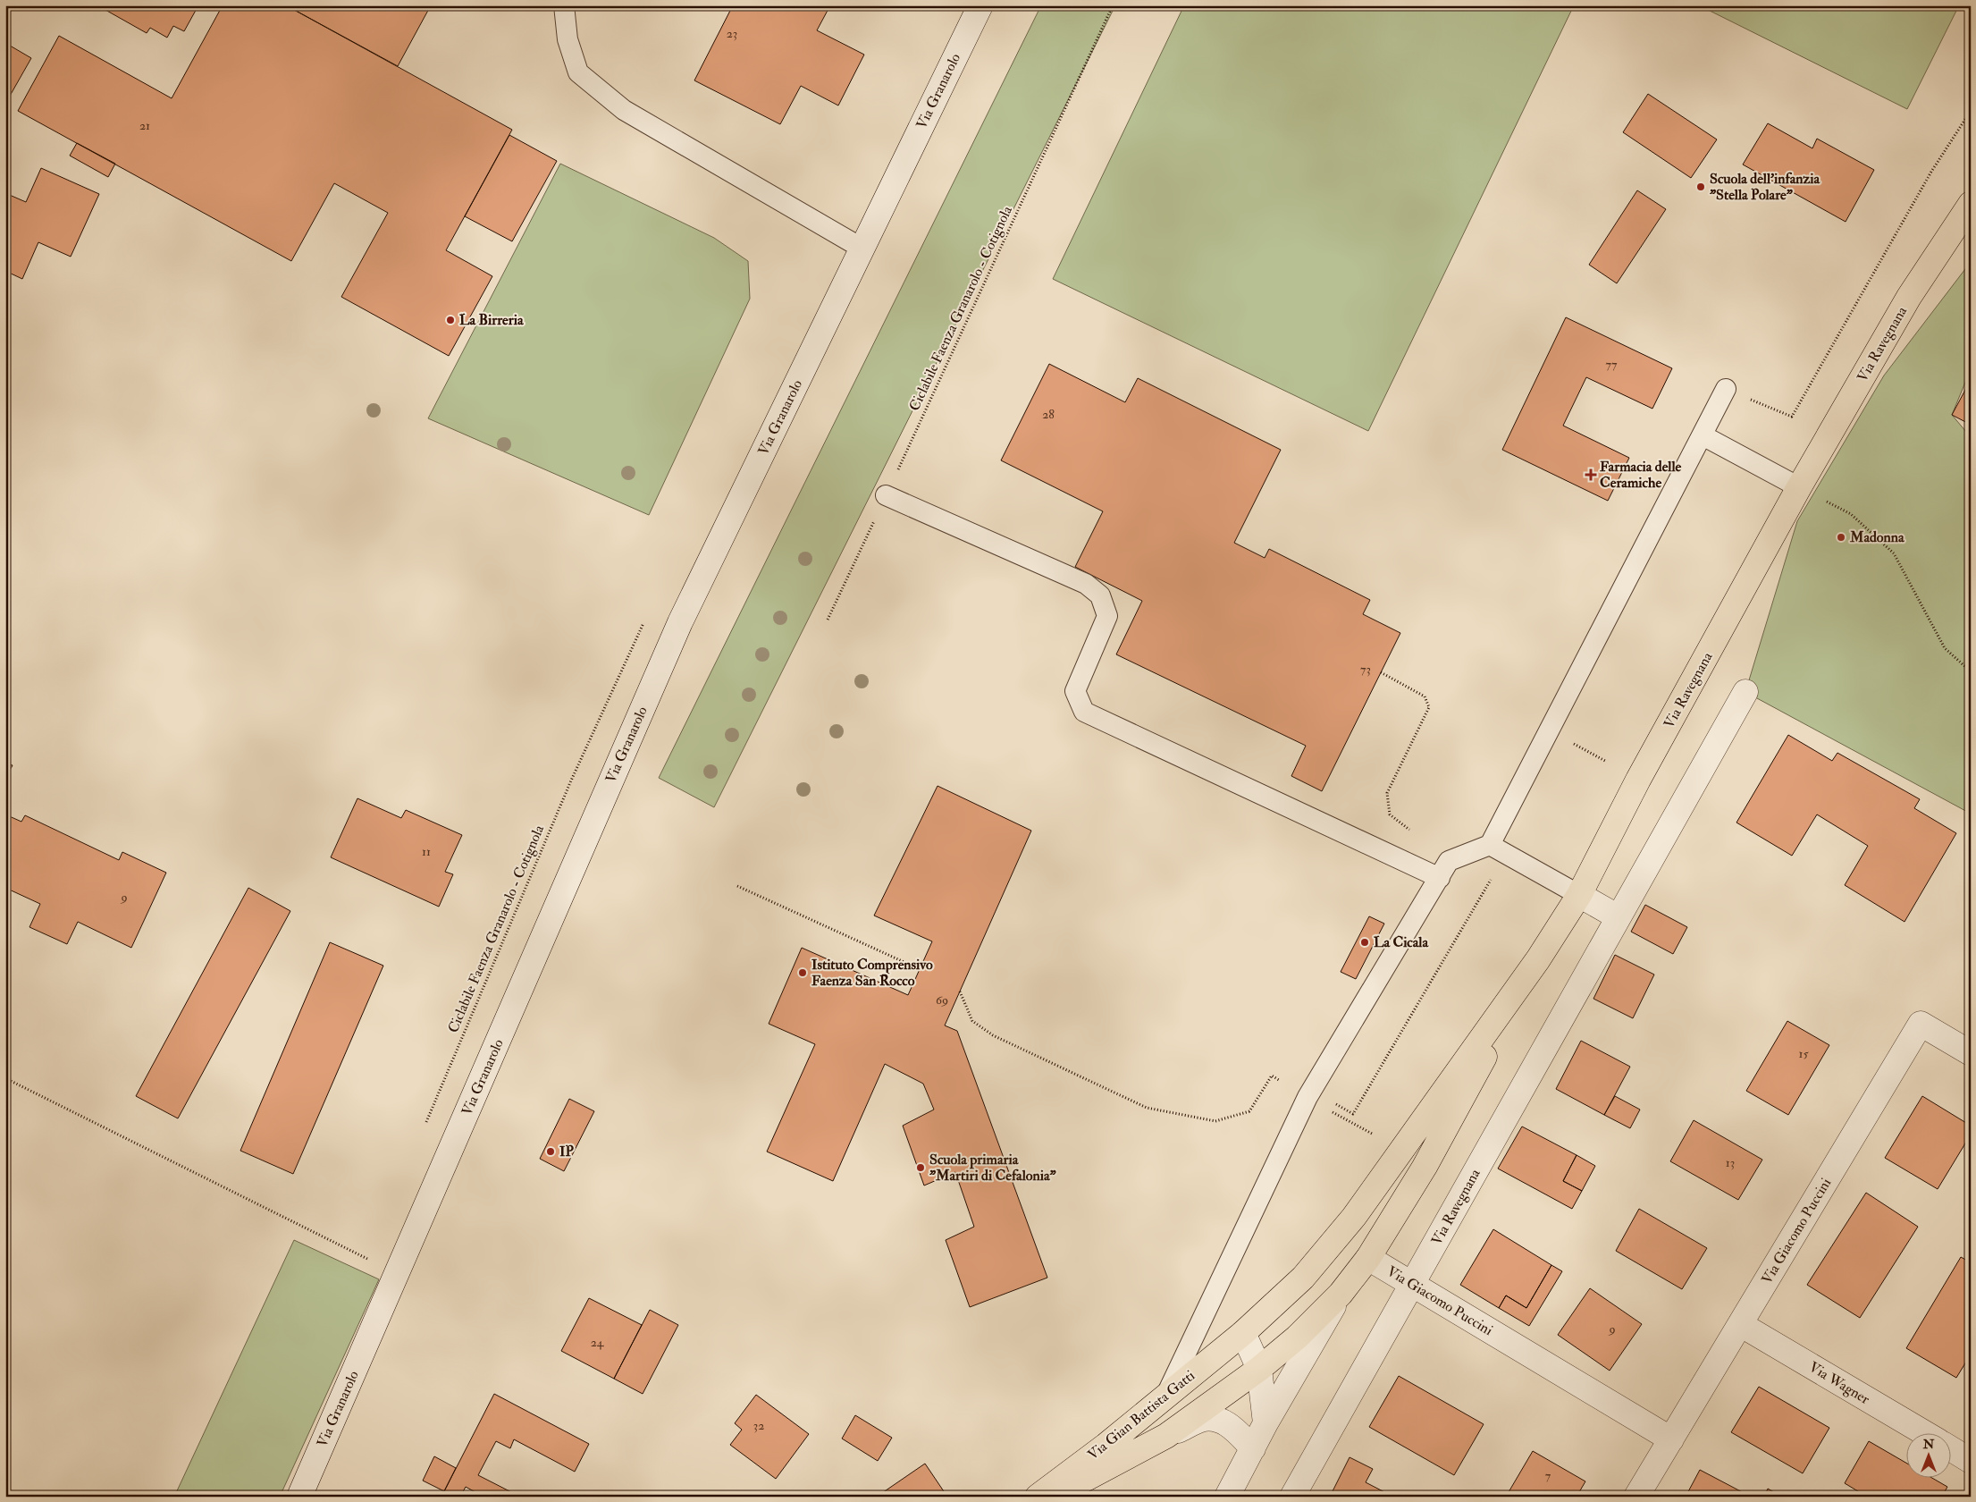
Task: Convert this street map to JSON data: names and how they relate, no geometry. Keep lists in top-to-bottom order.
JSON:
{
  "streets": {
    "main road": ["Via Ravegnana", "Via Gian Battista Gatti"],
    "street": ["Via Granarolo", "Via Giacomo Puccini", "Via Wagner"],
    "path": ["Ciclabile Faenza Granarolo - Cotignola"]
  },
  "crossings": [
    ["Via Ravegnana", "Via Giacomo Puccini"],
    ["Via Ravegnana", "Via Gian Battista Gatti"],
    ["Via Giacomo Puccini", "Via Wagner"]
  ],
  "places": {
    "other": [
      "Scuola dell'infanzia \"Stella Polare\"",
      "La Birreria",
      "Madonna",
      "La Cicala",
      "Istituto Comprensivo Faenza San Rocco",
      "IP",
      "Scuola primaria \"Martiri di Cefalonia\""
    ],
    "health": ["Farmacia delle Ceramiche"]
  },
  "house_numbers": [
    "23",
    "21",
    "77",
    "28",
    "73",
    "11",
    "9",
    "69",
    "15",
    "13",
    "9",
    "24",
    "32",
    "7"
  ],
  "north": "top"
}
